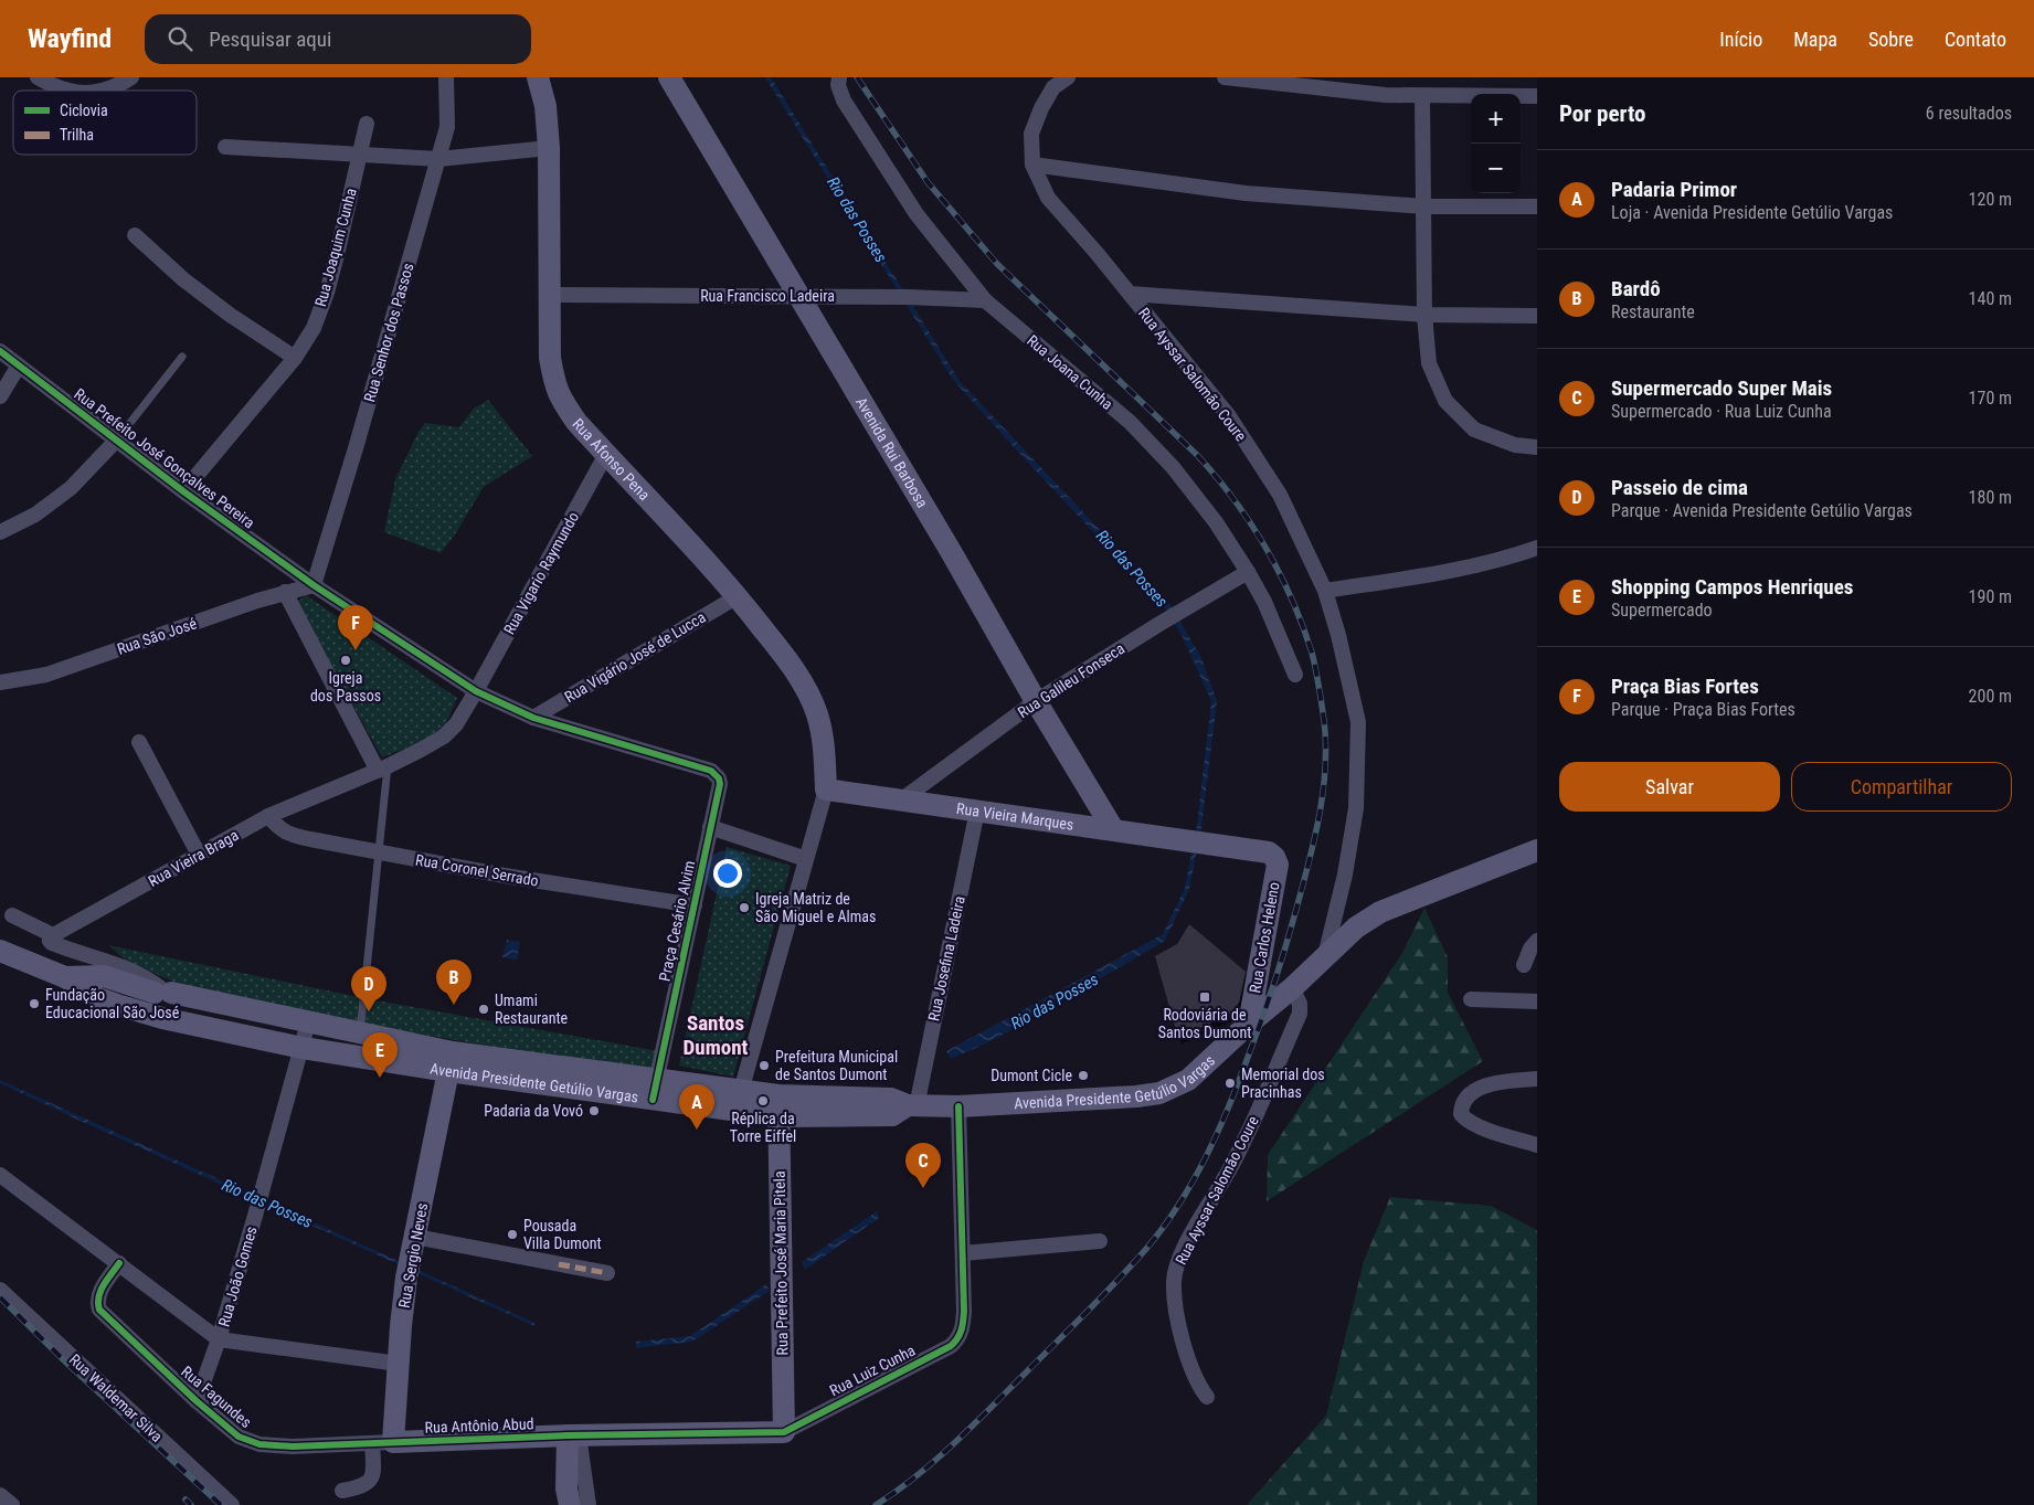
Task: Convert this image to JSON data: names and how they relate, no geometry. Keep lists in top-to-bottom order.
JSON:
{
  "streets": {
    "main road": [
      "Avenida Rui Barbosa",
      "Rua Afonso Pena",
      "Rua Vieira Marques",
      "Rua Carlos Heleno",
      "Avenida Presidente Getúlio Vargas",
      "Rua Sergio Neves",
      "Rua Prefeito José Maria Pitela",
      "Rua Luiz Cunha",
      "Rua Antônio Abud"
    ],
    "street": [
      "Rua Joaquim Cunha",
      "Rua Francisco Ladeira",
      "Rua Senhor dos Passos",
      "Rua Joana Cunha",
      "Rua Ayssar Salomão Coure",
      "Rua Prefeito José Gonçalves Pereira",
      "Rua Vigario Raymundo",
      "Rua São José",
      "Rua Vigário José de Lucca",
      "Rua Galileu Fonseca",
      "Rua Vieira Braga",
      "Rua Coronel Serrado",
      "Praça Cesário Alvim",
      "Rua Josefina Ladeira",
      "Rua João Gomes",
      "Rua Fagundes",
      "Rua Waldemar Silva"
    ]
  },
  "crossings": [
    ["Rua Joaquim Cunha", "Rua Prefeito José Gonçalves Pereira"],
    ["Rua Francisco Ladeira", "Rua Joana Cunha"],
    ["Rua Francisco Ladeira", "Avenida Rui Barbosa"],
    ["Rua Francisco Ladeira", "Rua Afonso Pena"],
    ["Rua Senhor dos Passos", "Rua Prefeito José Gonçalves Pereira"],
    ["Rua Senhor dos Passos", "Rua São José"],
    ["Rua Joana Cunha", "Rua Galileu Fonseca"],
    ["Rua Ayssar Salomão Coure", "Avenida Presidente Getúlio Vargas"],
    ["Avenida Rui Barbosa", "Rua Galileu Fonseca"],
    ["Avenida Rui Barbosa", "Rua Vieira Marques"],
    ["Rua Prefeito José Gonçalves Pereira", "Rua Vigario Raymundo"],
    ["Rua Prefeito José Gonçalves Pereira", "Rua São José"],
    ["Rua Prefeito José Gonçalves Pereira", "Rua Vigário José de Lucca"],
    ["Rua Prefeito José Gonçalves Pereira", "Praça Cesário Alvim"],
    ["Rua Afonso Pena", "Rua Vigario Raymundo"],
    ["Rua Afonso Pena", "Rua Vigário José de Lucca"],
    ["Rua Afonso Pena", "Rua Vieira Marques"],
    ["Rua Vigario Raymundo", "Rua Vieira Braga"],
    ["Rua Galileu Fonseca", "Rua Vieira Marques"],
    ["Rua Vieira Marques", "Rua Carlos Heleno"],
    ["Rua Vieira Marques", "Rua Josefina Ladeira"],
    ["Rua Vieira Braga", "Rua Coronel Serrado"],
    ["Rua Coronel Serrado", "Praça Cesário Alvim"],
    ["Praça Cesário Alvim", "Avenida Presidente Getúlio Vargas"],
    ["Rua Carlos Heleno", "Avenida Presidente Getúlio Vargas"],
    ["Rua Josefina Ladeira", "Avenida Presidente Getúlio Vargas"],
    ["Avenida Presidente Getúlio Vargas", "Rua Sergio Neves"],
    ["Avenida Presidente Getúlio Vargas", "Rua Prefeito José Maria Pitela"],
    ["Avenida Presidente Getúlio Vargas", "Rua João Gomes"],
    ["Avenida Presidente Getúlio Vargas", "Rua Luiz Cunha"],
    ["Rua Sergio Neves", "Rua Fagundes"],
    ["Rua Sergio Neves", "Rua Antônio Abud"],
    ["Rua Prefeito José Maria Pitela", "Rua Luiz Cunha"],
    ["Rua João Gomes", "Rua Fagundes"],
    ["Rua Luiz Cunha", "Rua Antônio Abud"],
    ["Rua Fagundes", "Rua Antônio Abud"]
  ],
  "districts": ["Santos Dumont"],
  "water": ["Rio das Posses"],
  "places": {
    "other": [
      "Igreja dos Passos",
      "Igreja Matriz de São Miguel e Almas",
      "Fundação Educacional São José",
      "Umami Restaurante",
      "Prefeitura Municipal de Santos Dumont",
      "Dumont Cicle",
      "Memorial dos Pracinhas",
      "Réplica da Torre Eiffel",
      "Padaria da Vovó",
      "Pousada Villa Dumont"
    ],
    "transit": ["Rodoviária de Santos Dumont"]
  },
  "legend": ["Ciclovia", "Trilha"],
  "page": {
    "header": "Wayfind",
    "search": "Pesquisar aqui",
    "nav": [
      "Início",
      "Mapa",
      "Sobre",
      "Contato"
    ],
    "heading": ["Por perto", "6 resultados"],
    "map_buttons": ["+", "−"],
    "list": [
      {
        "mark": "A",
        "name": "Padaria Primor",
        "note": "Loja · Avenida Presidente Getúlio Vargas",
        "value": "120 m"
      },
      {
        "mark": "B",
        "name": "Bardô",
        "note": "Restaurante",
        "value": "140 m"
      },
      {
        "mark": "C",
        "name": "Supermercado Super Mais",
        "note": "Supermercado · Rua Luiz Cunha",
        "value": "170 m"
      },
      {
        "mark": "D",
        "name": "Passeio de cima",
        "note": "Parque · Avenida Presidente Getúlio Vargas",
        "value": "180 m"
      },
      {
        "mark": "E",
        "name": "Shopping Campos Henriques",
        "note": "Supermercado",
        "value": "190 m"
      },
      {
        "mark": "F",
        "name": "Praça Bias Fortes",
        "note": "Parque · Praça Bias Fortes",
        "value": "200 m"
      }
    ],
    "pins": [
      "F",
      "B",
      "D",
      "E",
      "A",
      "C"
    ],
    "buttons": ["Salvar", "Compartilhar"]
  }
}
